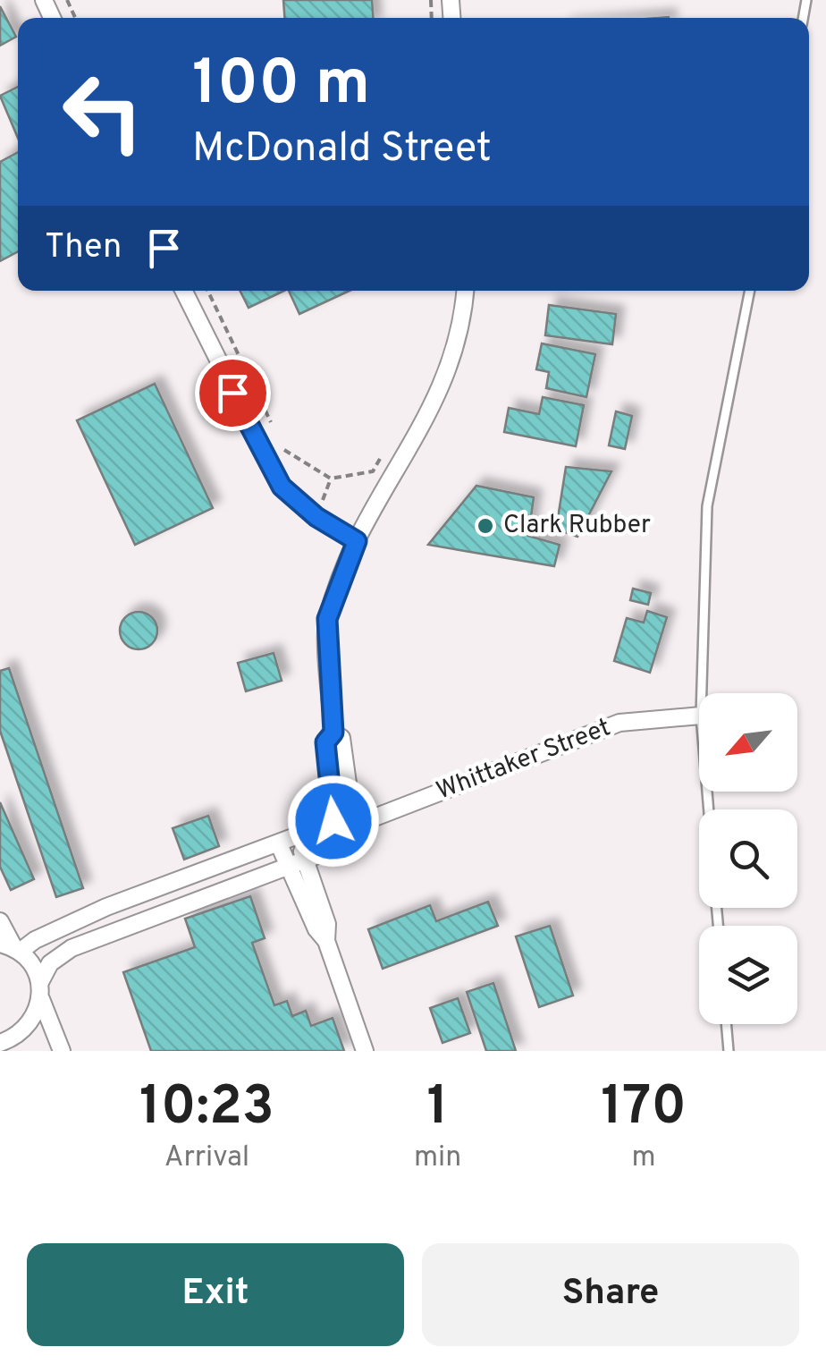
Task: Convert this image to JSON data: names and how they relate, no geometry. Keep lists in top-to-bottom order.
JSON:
{
  "streets": {
    "street": ["Whittaker Street"]
  },
  "places": ["Clark Rubber"],
  "north": "bottom left",
  "page": {
    "turn": ["100 m", "McDonald Street"],
    "then": "Then",
    "eta": [
      "10:23",
      "Arrival",
      "1",
      "min",
      "170",
      "m"
    ],
    "buttons": ["Exit", "Share"]
  }
}
